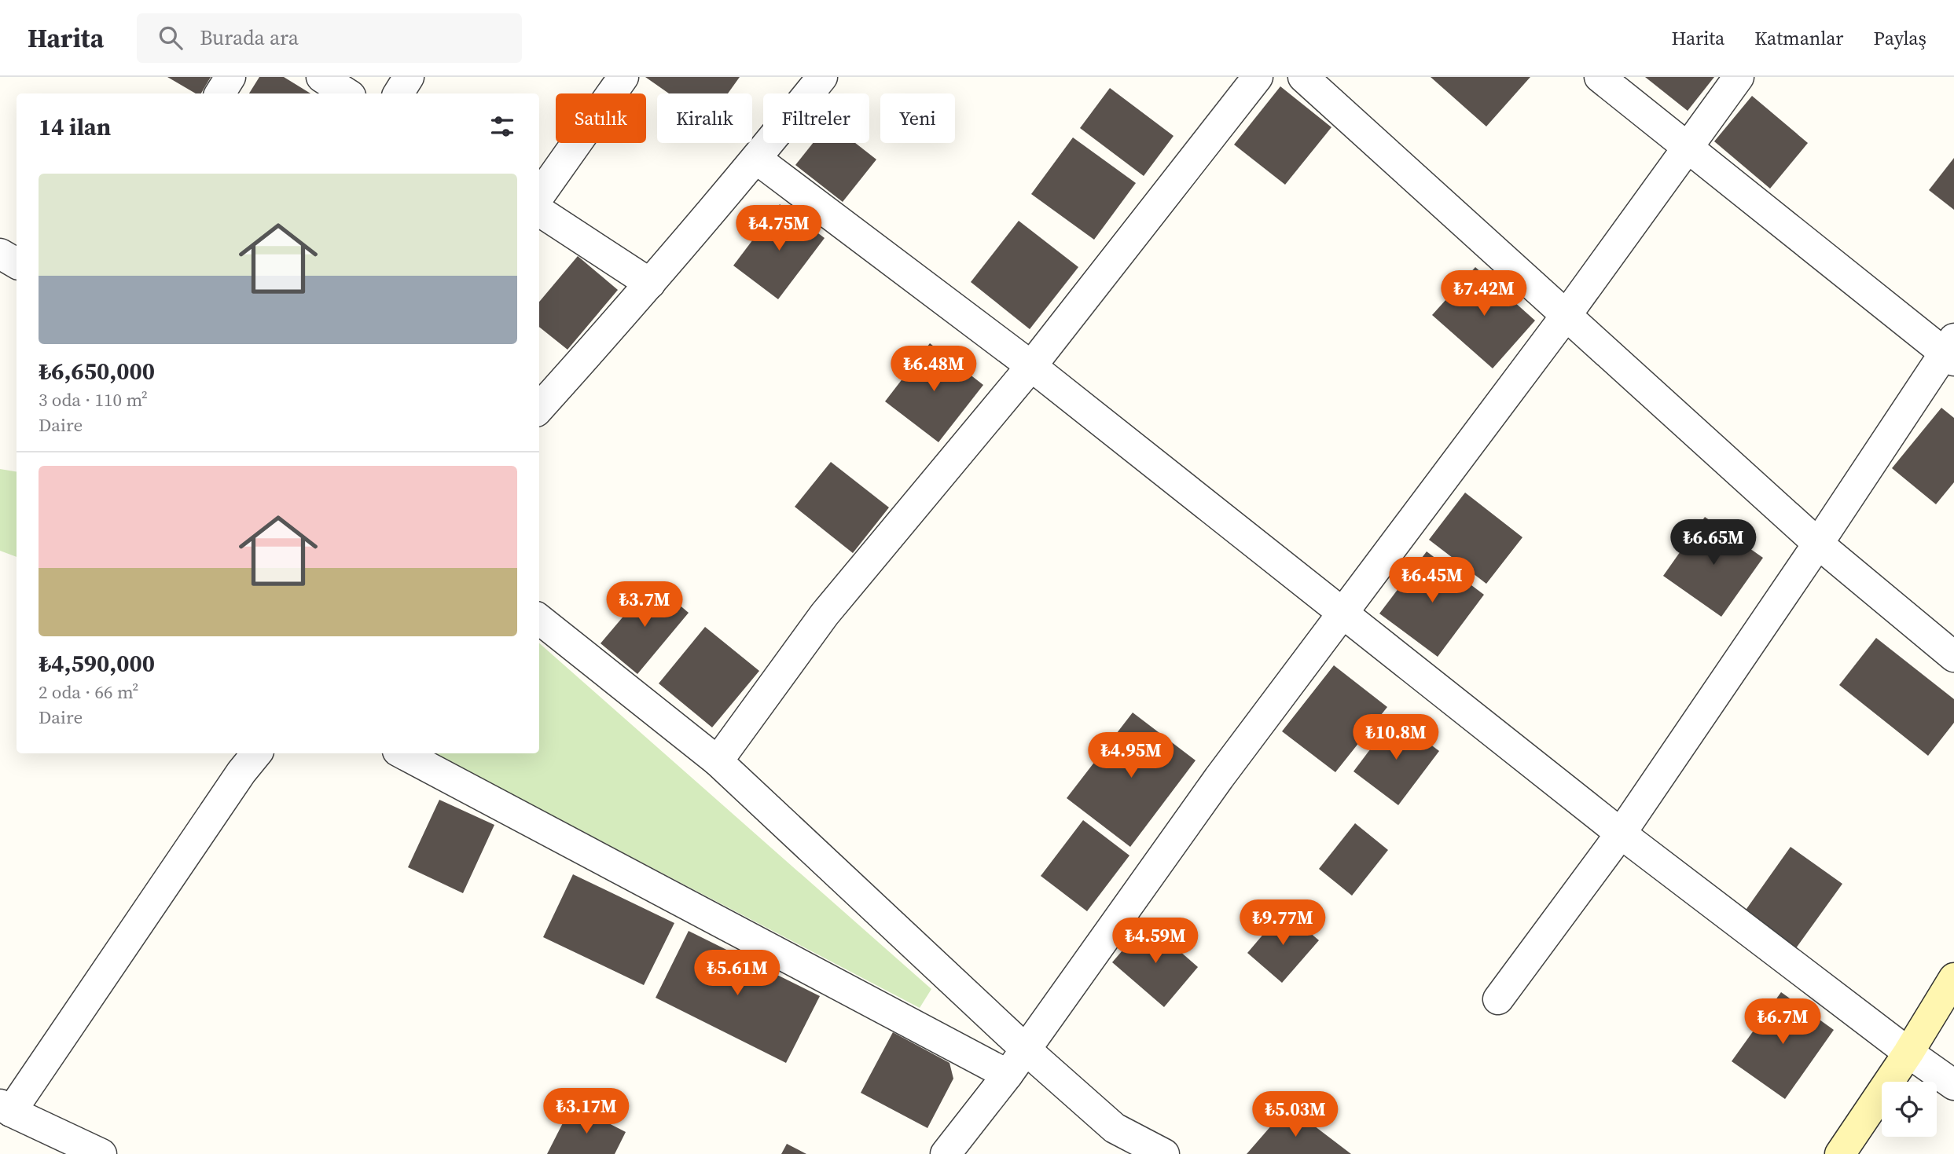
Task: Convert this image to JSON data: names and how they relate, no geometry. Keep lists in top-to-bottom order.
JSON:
{
  "page": {
    "header": "Harita",
    "search": "Burada ara",
    "nav": ["Harita", "Katmanlar", "Paylaş"],
    "chip": [
      "Satılık",
      "Kiralık",
      "Filtreler",
      "Yeni"
    ],
    "heading": "14 ilan",
    "list": [
      {
        "name": "₺6,650,000",
        "note": "3 oda · 110 m² · Daire"
      },
      {
        "name": "₺4,590,000",
        "note": "2 oda · 66 m² · Daire"
      }
    ],
    "price": [
      "₺4.75M",
      "₺7.42M",
      "₺6.48M",
      "₺6.65M",
      "₺6.45M",
      "₺3.7M",
      "₺10.8M",
      "₺4.95M",
      "₺9.77M",
      "₺4.59M",
      "₺5.61M",
      "₺6.7M",
      "₺3.17M",
      "₺5.03M"
    ]
  }
}
